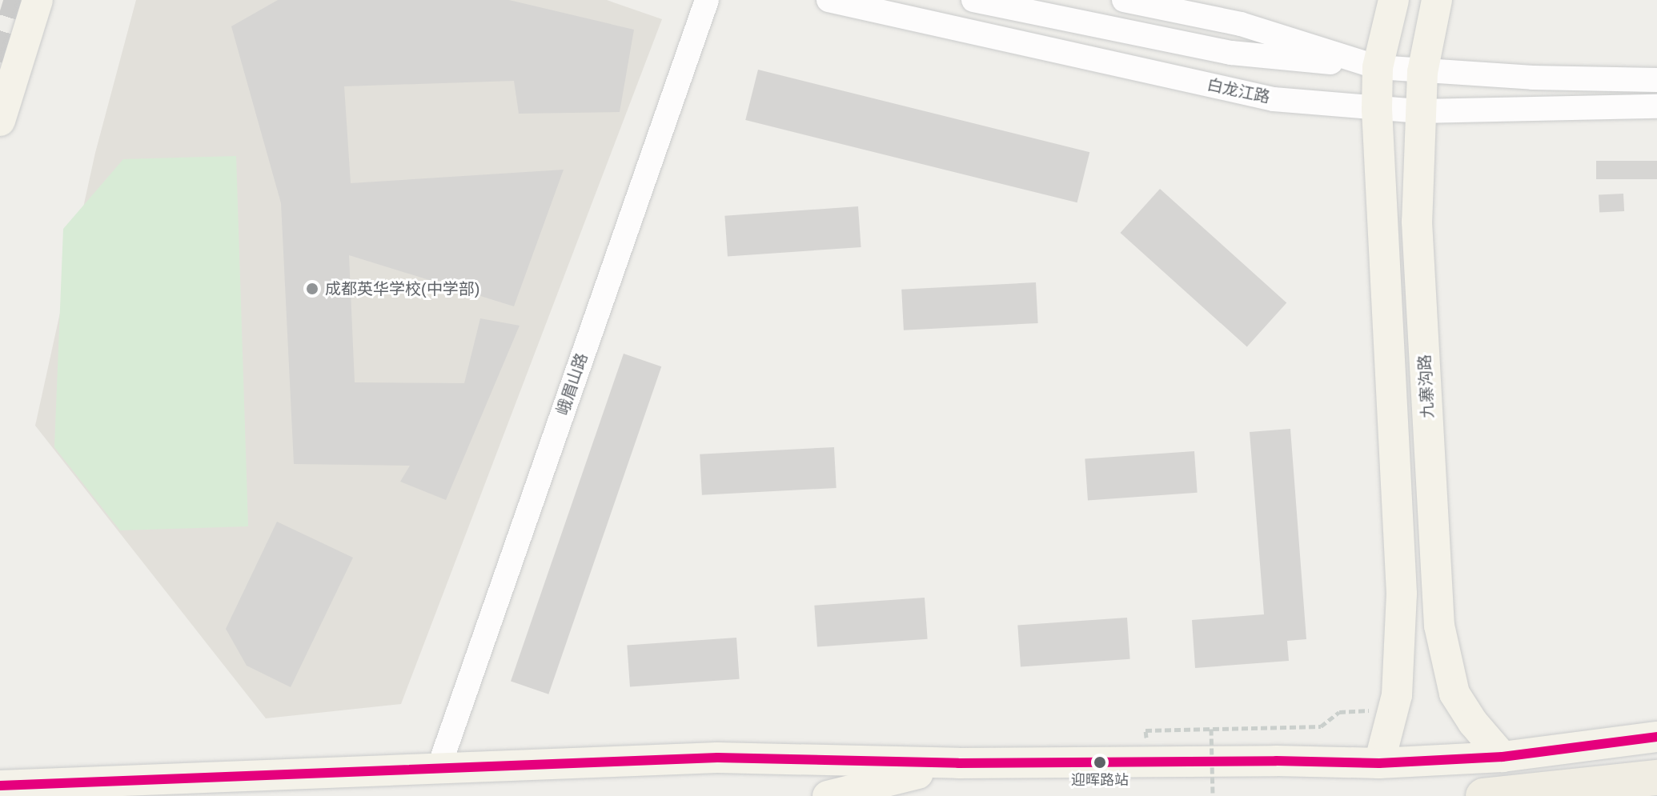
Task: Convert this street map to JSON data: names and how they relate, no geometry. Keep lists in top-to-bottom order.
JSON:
{
  "streets": {
    "main road": ["九寨沟路"],
    "street": ["白龙江路", "峨眉山路"]
  },
  "crossings": [
    ["白龙江路", "九寨沟路"]
  ],
  "places": ["成都英华学校(中学部)", "迎晖路站"]
}
